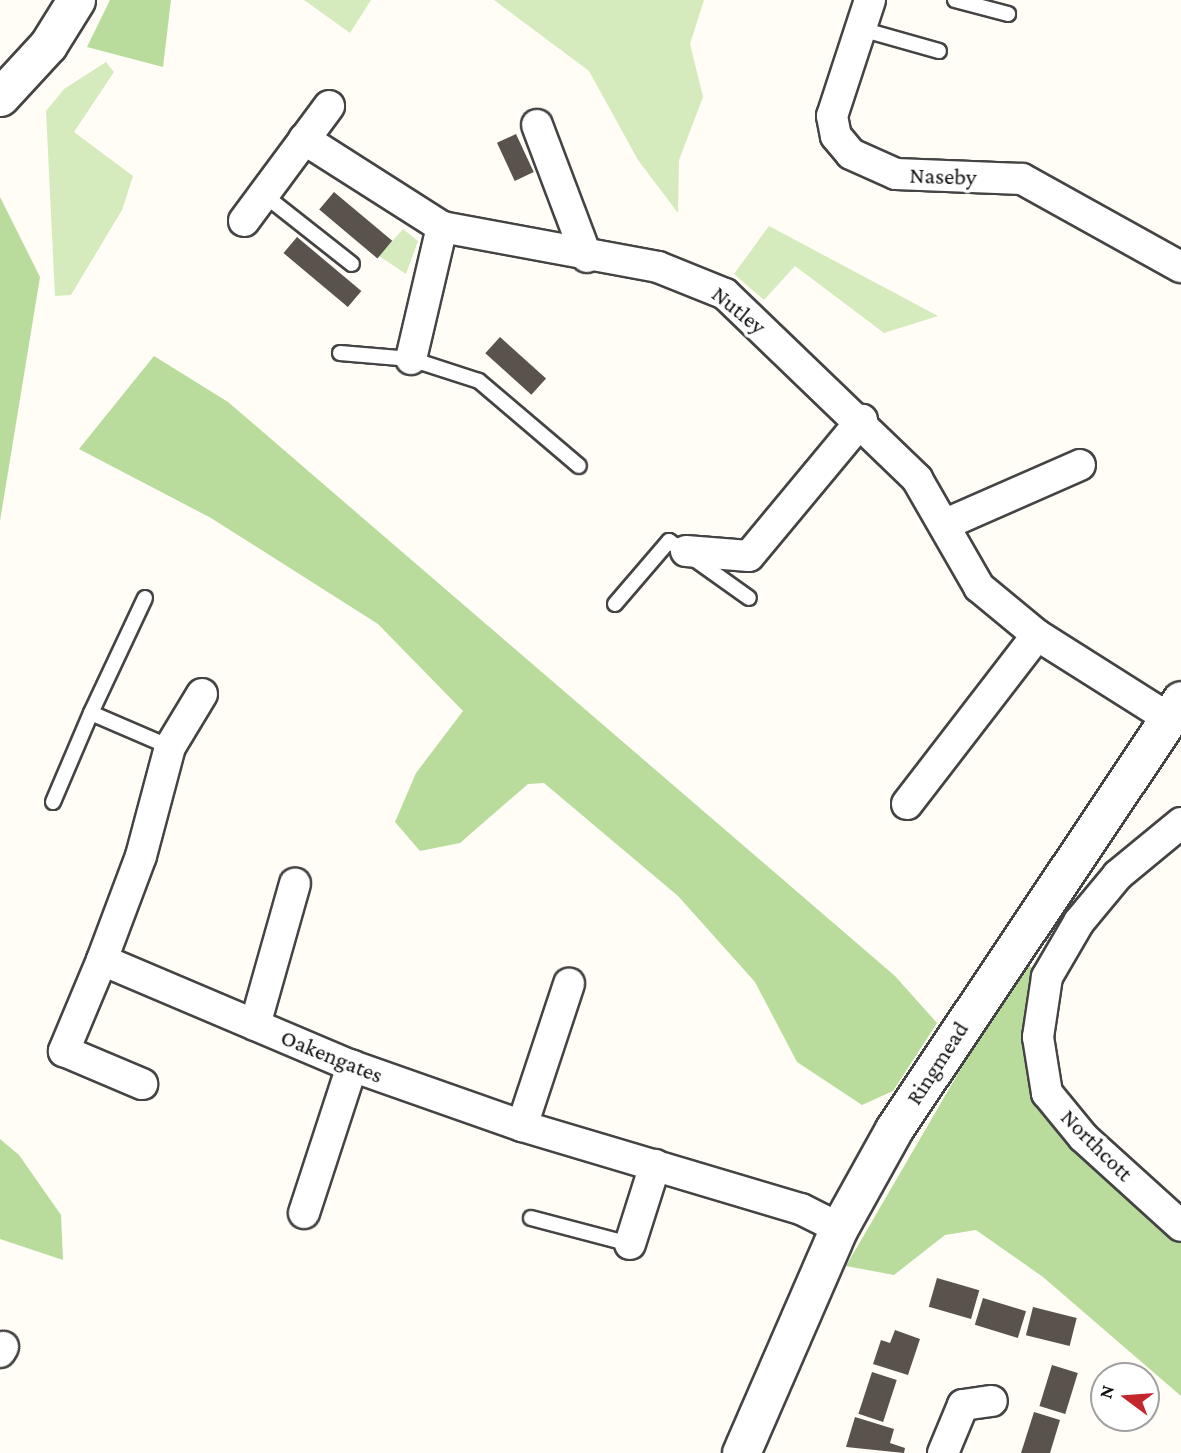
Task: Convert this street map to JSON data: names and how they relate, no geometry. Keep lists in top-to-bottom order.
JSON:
{
  "streets": {
    "street": [
      "Naseby",
      "Nutley",
      "Oakengates",
      "Ringmead",
      "Northcott"
    ]
  },
  "crossings": [
    ["Nutley", "Ringmead"],
    ["Oakengates", "Ringmead"]
  ],
  "north": "left"
}
